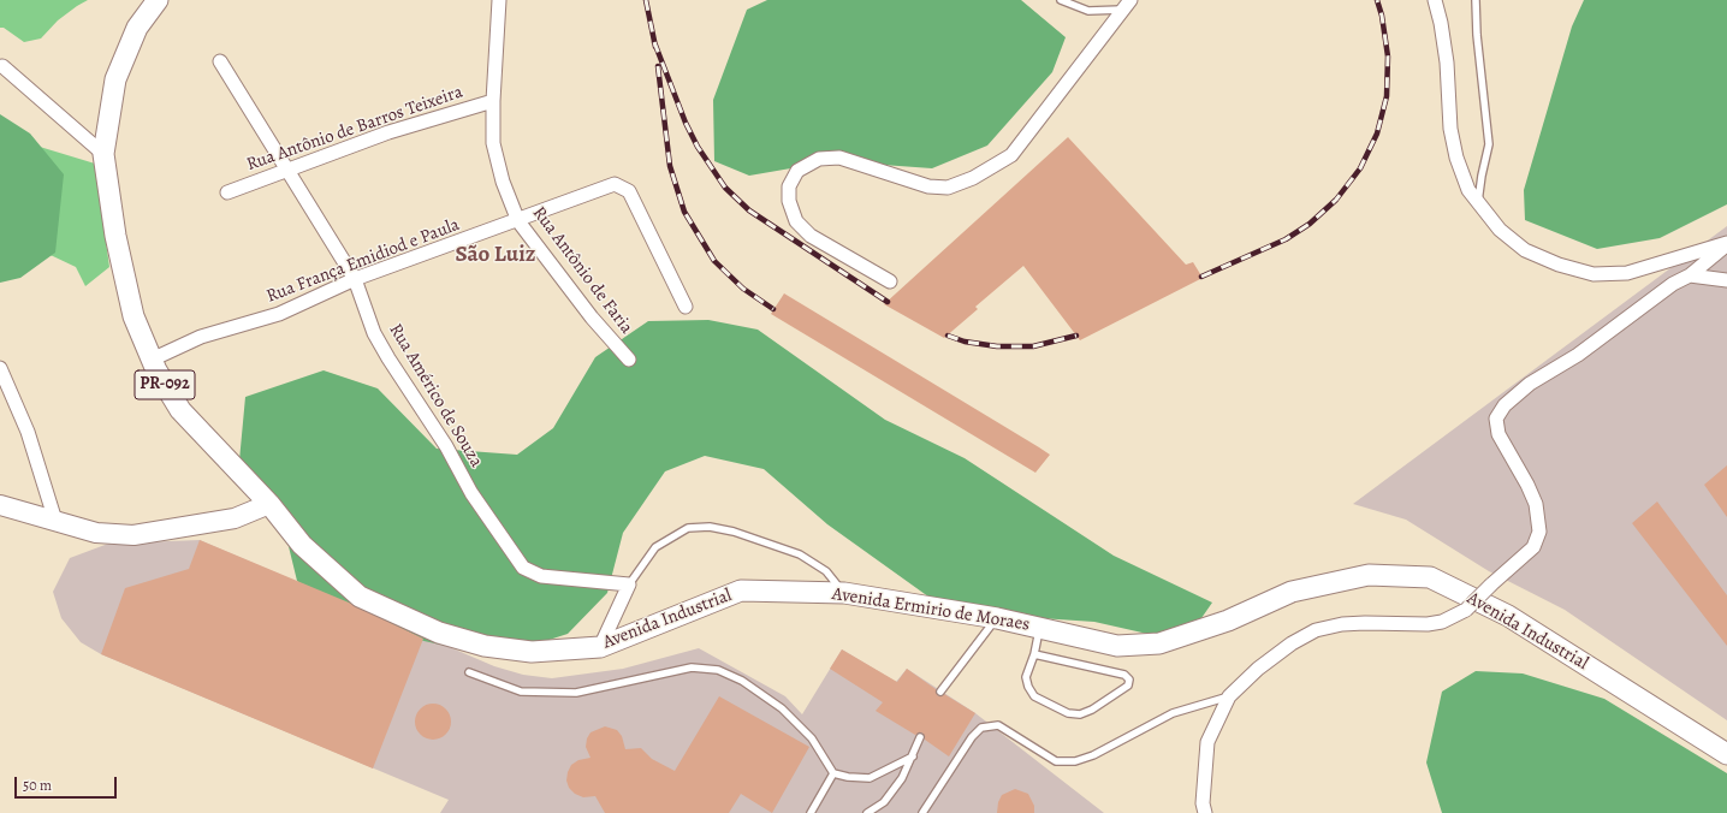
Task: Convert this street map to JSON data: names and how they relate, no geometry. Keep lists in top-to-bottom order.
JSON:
{
  "streets": {
    "main road": ["PR-092", "Avenida Ermirio de Moraes", "Avenida Industrial"],
    "street": [
      "Rua Antônio de Barros Teixeira",
      "Rua França Emidiod e Paula",
      "Rua Antônio de Faria",
      "Rua Américo de Souza"
    ]
  },
  "crossings": [
    ["Rua Antônio de Barros Teixeira", "Rua Antônio de Faria"],
    ["Rua Antônio de Barros Teixeira", "Rua Américo de Souza"],
    ["Rua França Emidiod e Paula", "Rua Antônio de Faria"],
    ["Rua França Emidiod e Paula", "PR-092"],
    ["Rua França Emidiod e Paula", "Rua Américo de Souza"],
    ["PR-092", "Avenida Industrial"],
    ["Avenida Ermirio de Moraes", "Avenida Industrial"]
  ],
  "districts": ["São Luiz"],
  "scale_bar": "50 m"
}
